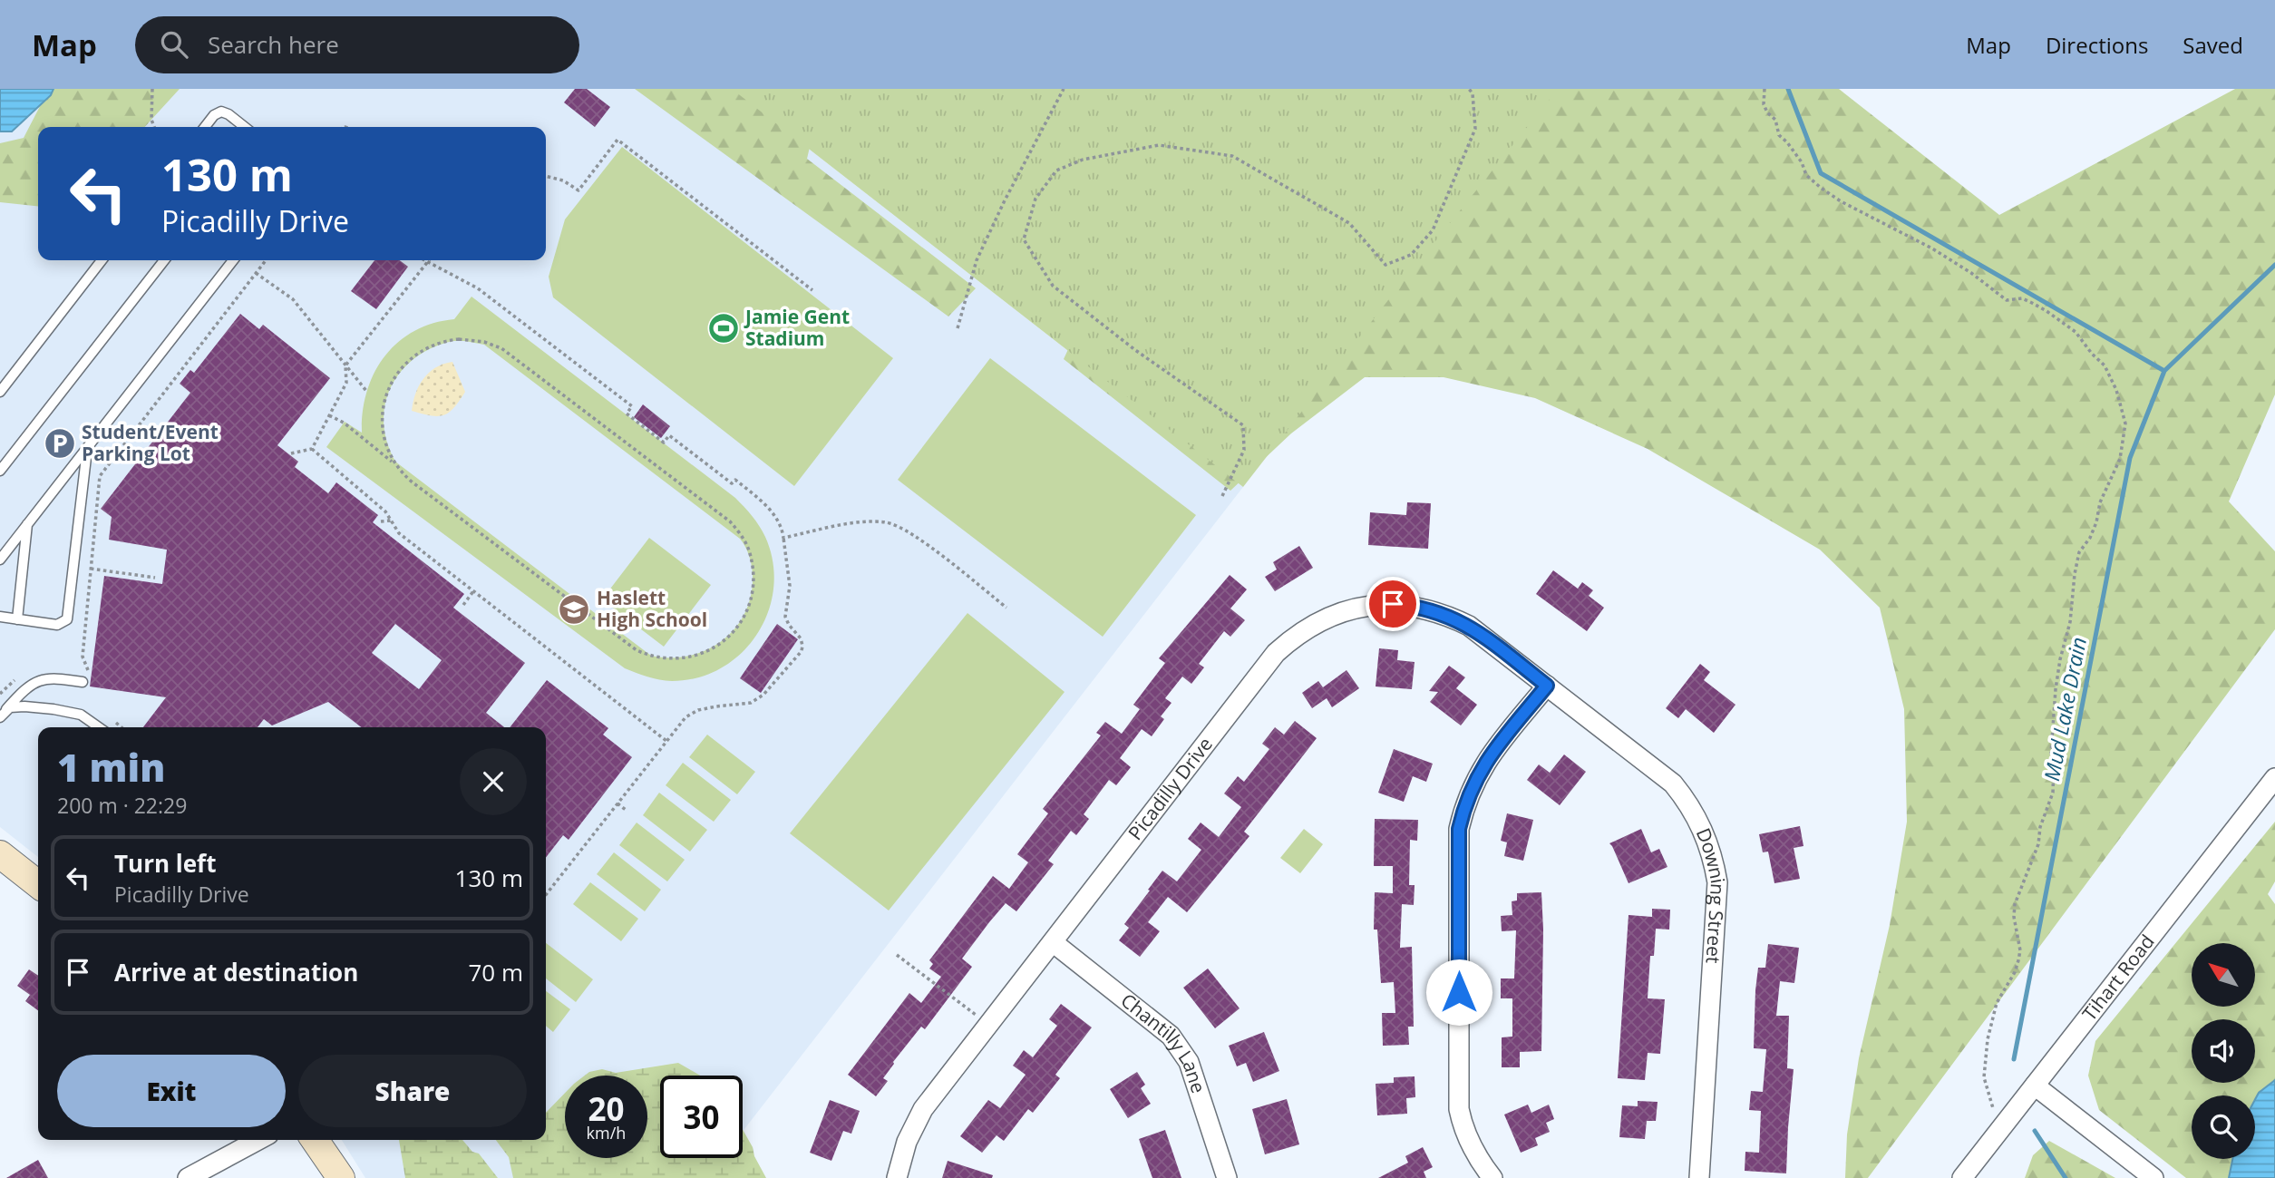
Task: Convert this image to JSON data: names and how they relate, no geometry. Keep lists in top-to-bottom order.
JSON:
{
  "streets": {
    "street": [
      "Picadilly Drive",
      "Downing Street",
      "Tihart Road",
      "Chantilly Lane"
    ]
  },
  "crossings": [
    ["Picadilly Drive", "Downing Street"],
    ["Picadilly Drive", "Chantilly Lane"]
  ],
  "water": ["Mud Lake Drain"],
  "places": {
    "sports": ["Jamie Gent Stadium"],
    "parking": ["Student/Event Parking Lot"],
    "school or university": ["Haslett High School"]
  },
  "north": "top left",
  "page": {
    "header": "Map",
    "search": "Search here",
    "nav": ["Map", "Directions", "Saved"],
    "turn": ["130 m", "Picadilly Drive"],
    "heading": ["1 min", "200 m · 22:29"],
    "list": [
      {
        "name": "Turn left",
        "note": "Picadilly Drive",
        "value": "130 m"
      },
      {
        "name": "Arrive at destination",
        "value": "70 m"
      }
    ],
    "buttons": ["Exit", "Share"],
    "speed": "20 km/h",
    "limit": "30"
  }
}
